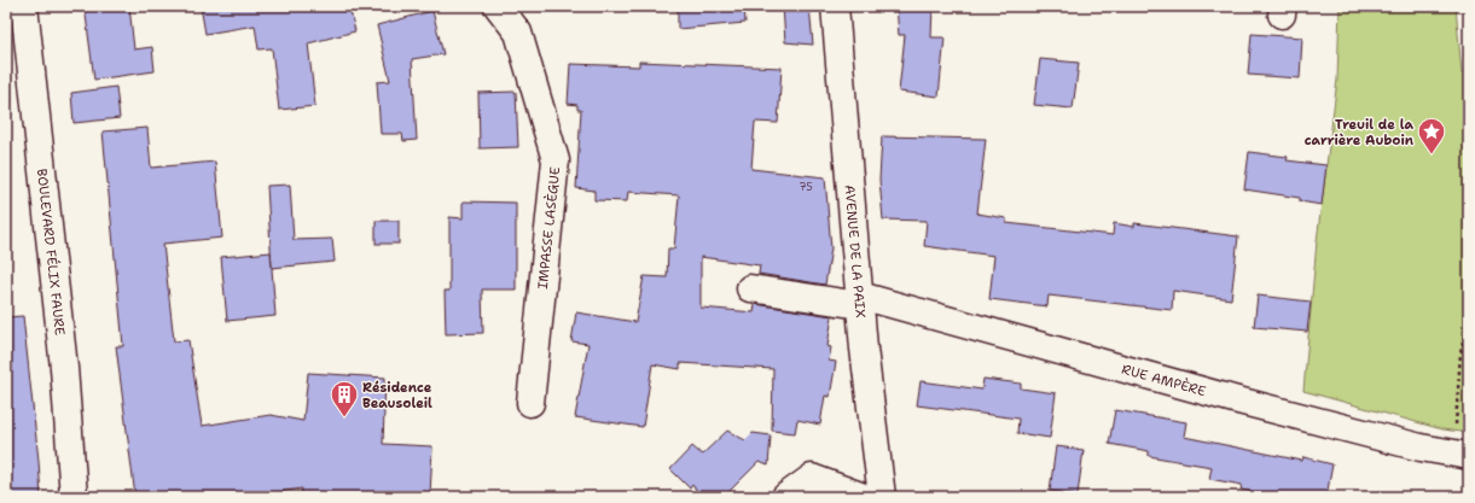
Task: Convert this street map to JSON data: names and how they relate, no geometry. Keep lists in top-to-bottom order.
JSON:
{
  "streets": {
    "street": [
      "IMPASSE LASÈGUE",
      "BOULEVARD FÉLIX FAURE",
      "AVENUE DE LA PAIX",
      "RUE AMPÈRE"
    ]
  },
  "crossings": [
    ["AVENUE DE LA PAIX", "RUE AMPÈRE"]
  ],
  "places": {
    "place": ["Treuil de la carrière Auboin"],
    "building": ["Résidence Beausoleil"]
  },
  "house_numbers": ["75"]
}
